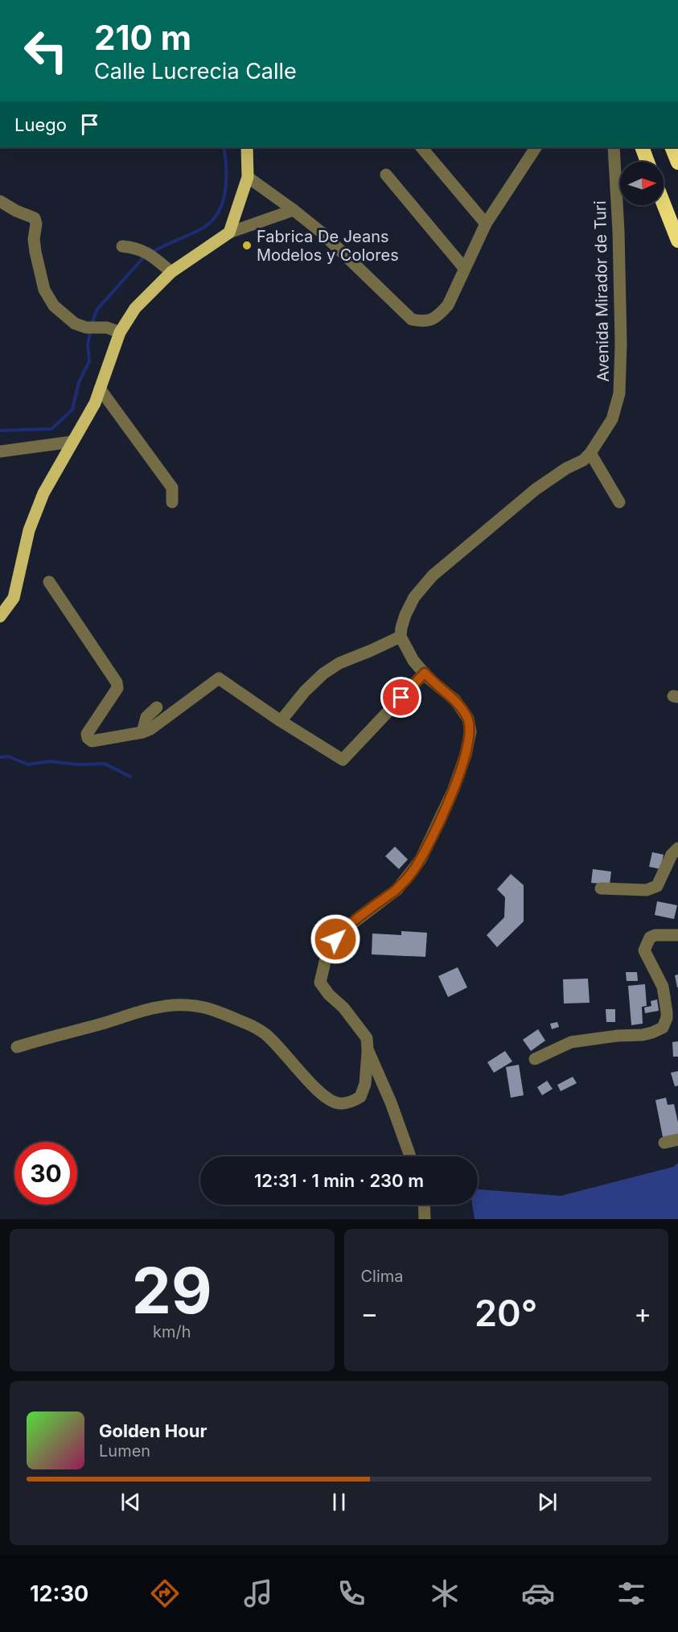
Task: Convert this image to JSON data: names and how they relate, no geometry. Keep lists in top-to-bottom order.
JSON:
{
  "streets": {
    "street": ["Avenida Mirador de Turi"]
  },
  "places": ["Fabrica De Jeans Modelos y Colores"],
  "north": "right",
  "page": {
    "turn": ["210 m", "Calle Lucrecia Calle"],
    "then": "Luego",
    "limit": "30",
    "trip": "12:31 · 1 min · 230 m",
    "tile": [
      ["29", "km/h"],
      "Clima"
    ],
    "heat": ["−", "20°", "+"],
    "song": ["Golden Hour", "Lumen"],
    "tabs": "12:30"
  }
}
